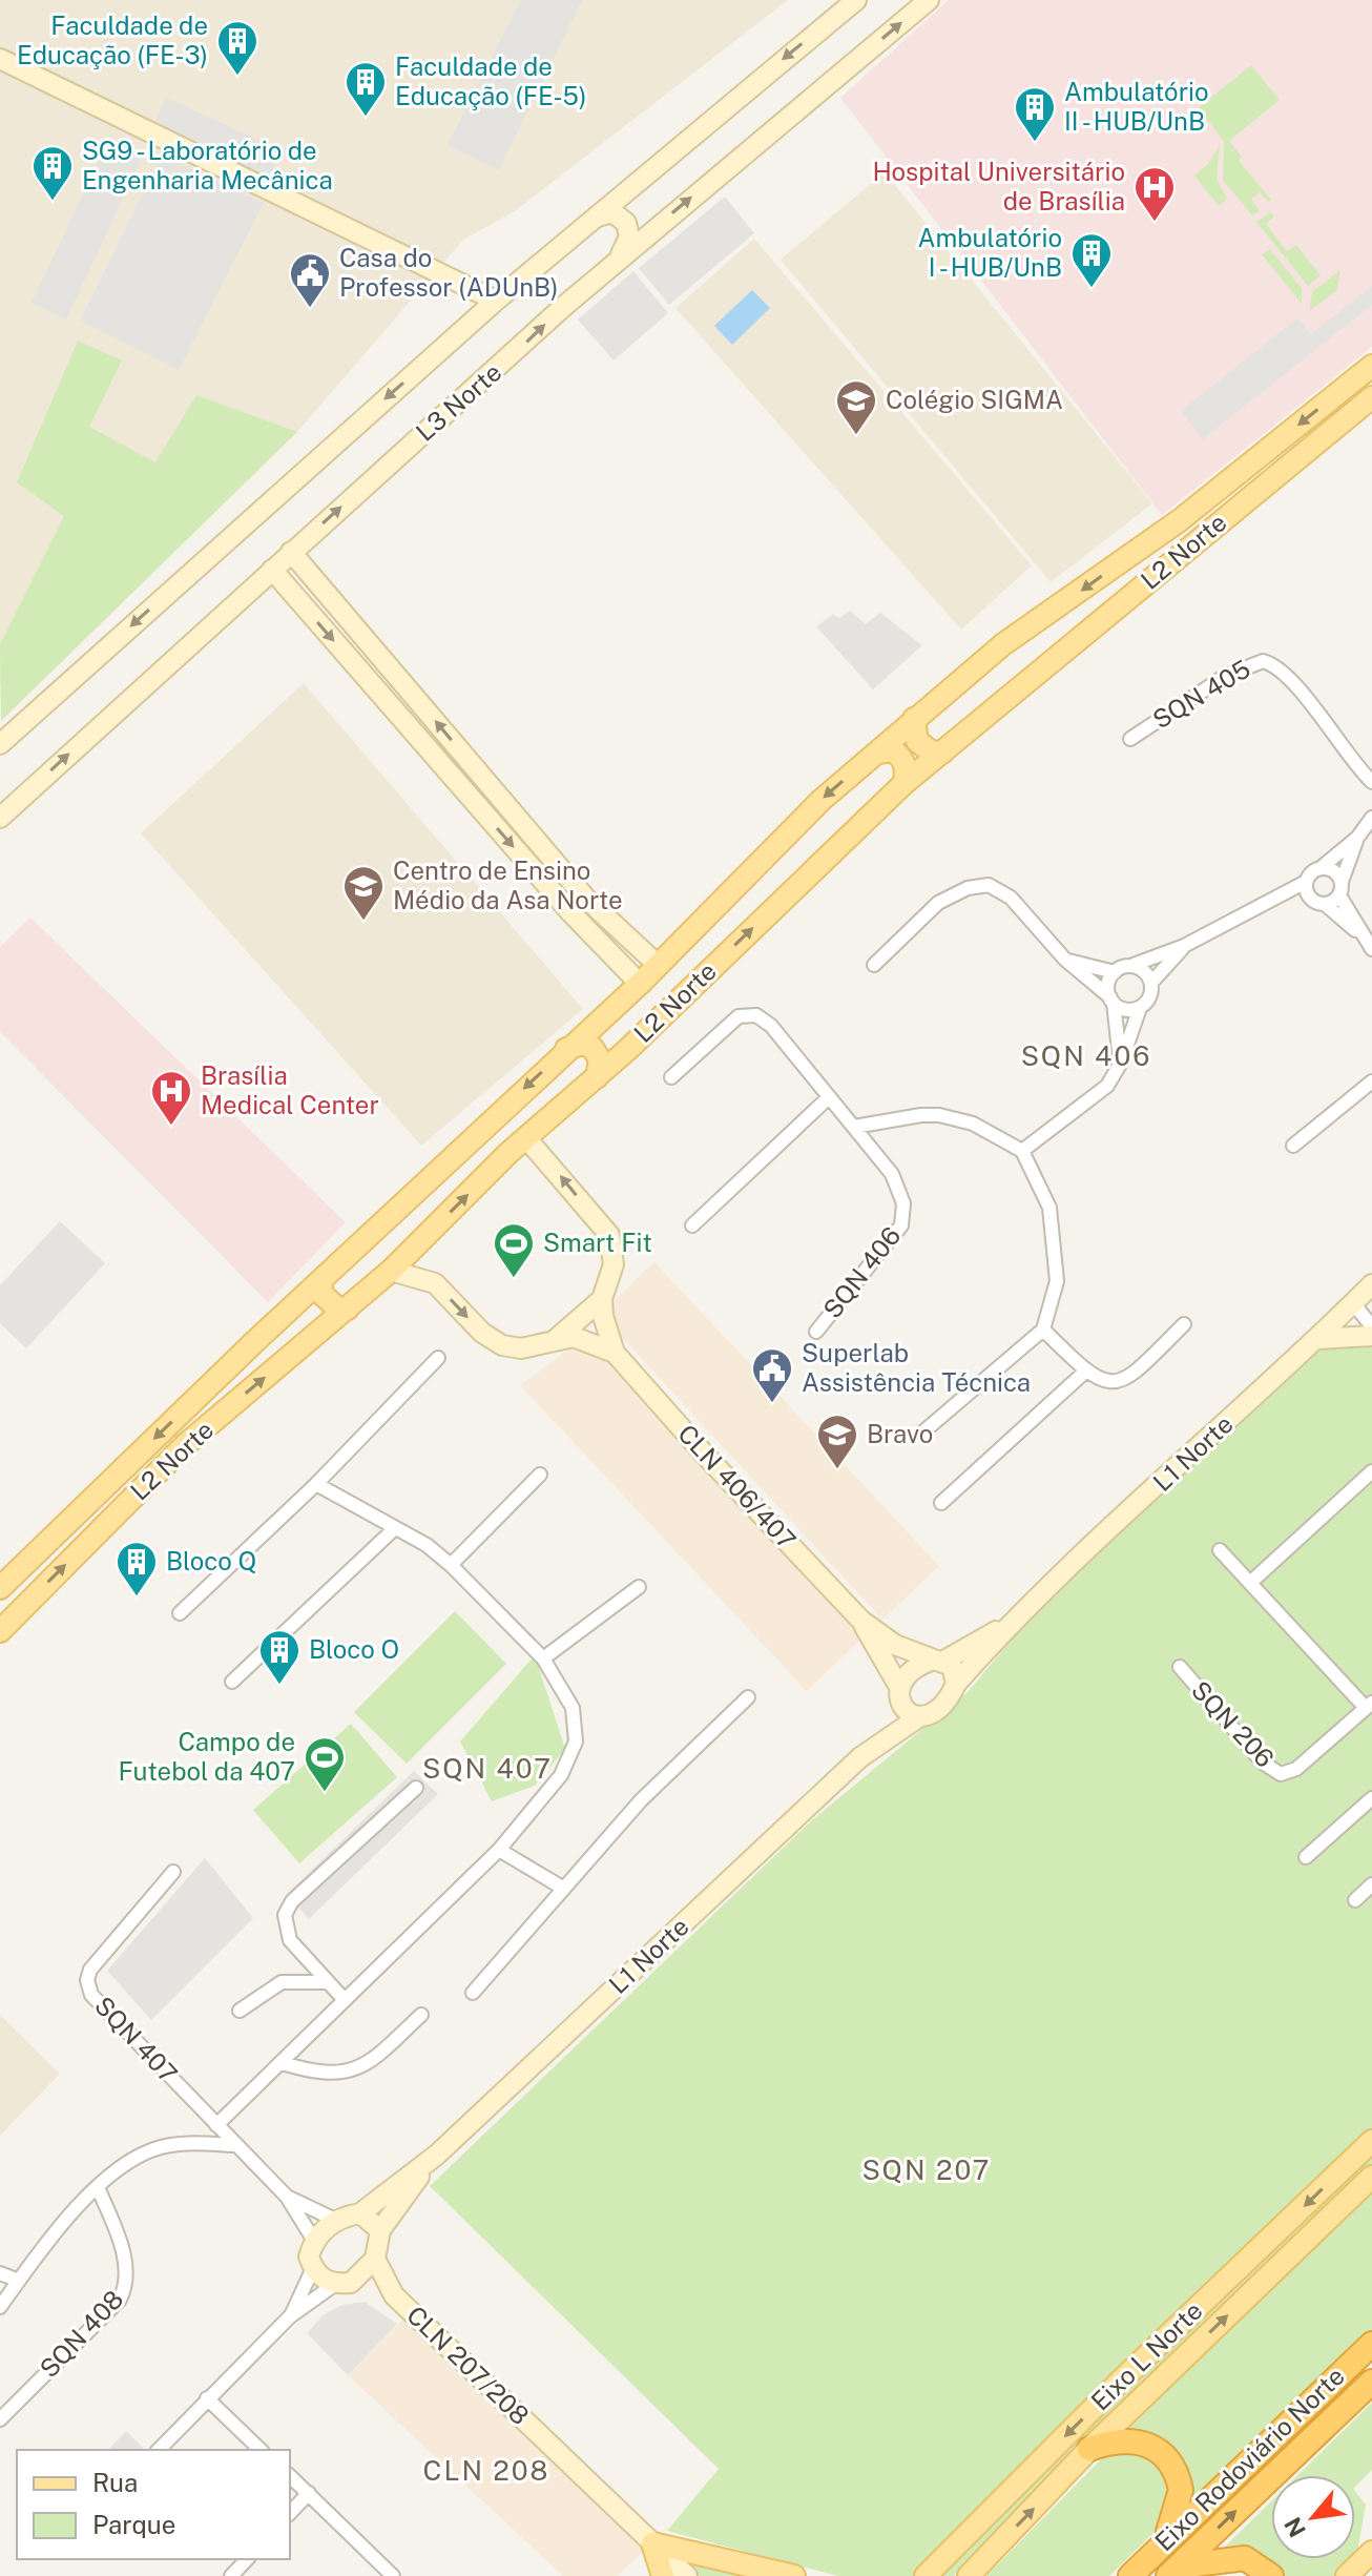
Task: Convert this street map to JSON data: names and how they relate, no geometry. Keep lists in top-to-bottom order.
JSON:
{
  "streets": {
    "highway": ["Eixo Rodoviário Norte"],
    "main road": ["L2 Norte", "Eixo L Norte"],
    "street": [
      "L3 Norte",
      "SQN 405",
      "SQN 406",
      "L1 Norte",
      "CLN 406/407",
      "SQN 206",
      "SQN 407",
      "SQN 408",
      "CLN 207/208"
    ]
  },
  "crossings": [
    ["L1 Norte", "CLN 406/407"],
    ["L1 Norte", "CLN 207/208"]
  ],
  "districts": [
    "SQN 406",
    "SQN 407",
    "SQN 207",
    "CLN 208"
  ],
  "places": {
    "building": [
      "Faculdade de Educação (FE-3)",
      "Faculdade de Educação (FE-5)",
      "Ambulatório II - HUB/UnB",
      "SG9 - Laboratório de Engenharia Mecânica",
      "Ambulatório I - HUB/UnB",
      "Bloco Q",
      "Bloco O"
    ],
    "hospital": ["Hospital Universitário de Brasília", "Brasília Medical Center"],
    "public building": ["Casa do Professor (ADUnB)", "Superlab Assistência Técnica"],
    "school or university": ["Colégio SIGMA", "Centro de Ensino Médio da Asa Norte", "Bravo"],
    "sports": ["Smart Fit", "Campo de Futebol da 407"]
  },
  "legend": ["Rua", "Parque"],
  "north": "bottom left"
}
